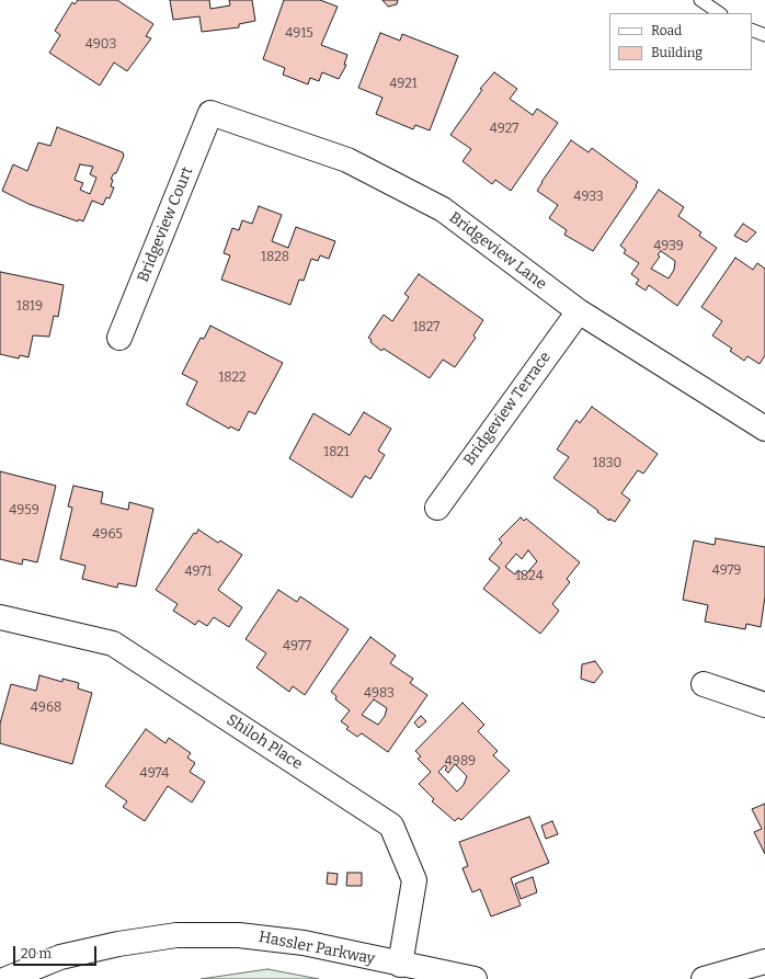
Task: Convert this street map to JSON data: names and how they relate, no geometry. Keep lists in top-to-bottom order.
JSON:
{
  "streets": {
    "street": [
      "Bridgeview Court",
      "Bridgeview Lane",
      "Bridgeview Terrace",
      "Shiloh Place",
      "Hassler Parkway"
    ]
  },
  "crossings": [
    ["Bridgeview Court", "Bridgeview Lane"],
    ["Bridgeview Lane", "Bridgeview Terrace"],
    ["Shiloh Place", "Hassler Parkway"]
  ],
  "house_numbers": [
    "4915",
    "4903",
    "4921",
    "4927",
    "4933",
    "4939",
    "1828",
    "1819",
    "1827",
    "1822",
    "1821",
    "1830",
    "4959",
    "4965",
    "4979",
    "4971",
    "1824",
    "4977",
    "4983",
    "4968",
    "4989",
    "4974"
  ],
  "legend": ["Road", "Building"],
  "scale_bar": "20 m"
}
